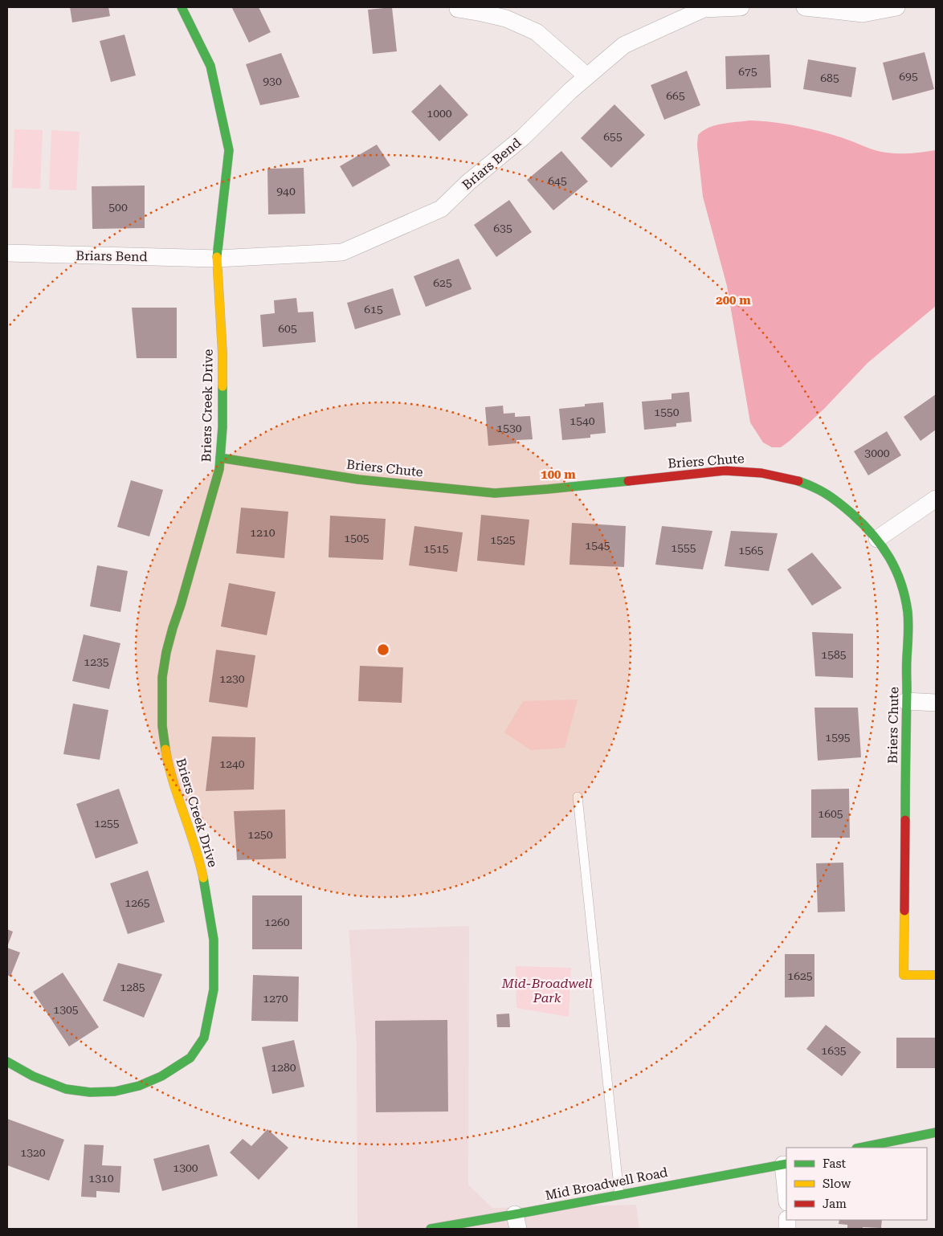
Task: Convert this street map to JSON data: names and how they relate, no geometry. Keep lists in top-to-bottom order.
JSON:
{
  "streets": {
    "street": [
      "Briars Bend",
      "Briers Creek Drive",
      "Briers Chute",
      "Mid Broadwell Road"
    ]
  },
  "crossings": [
    ["Briars Bend", "Briers Creek Drive"],
    ["Briers Creek Drive", "Briers Chute"]
  ],
  "parks": ["Mid-Broadwell Park"],
  "house_numbers": [
    "675",
    "695",
    "685",
    "930",
    "665",
    "1000",
    "655",
    "645",
    "940",
    "500",
    "635",
    "625",
    "615",
    "605",
    "1550",
    "1540",
    "1530",
    "3000",
    "1210",
    "1505",
    "1525",
    "1545",
    "1555",
    "1515",
    "1565",
    "1585",
    "1235",
    "1230",
    "1595",
    "1240",
    "1605",
    "1255",
    "1250",
    "1265",
    "1260",
    "1625",
    "1285",
    "1270",
    "1305",
    "1635",
    "1280",
    "1320",
    "1300",
    "1310"
  ],
  "legend": ["Fast", "Slow", "Jam"],
  "rings": ["200 m", "100 m"]
}
